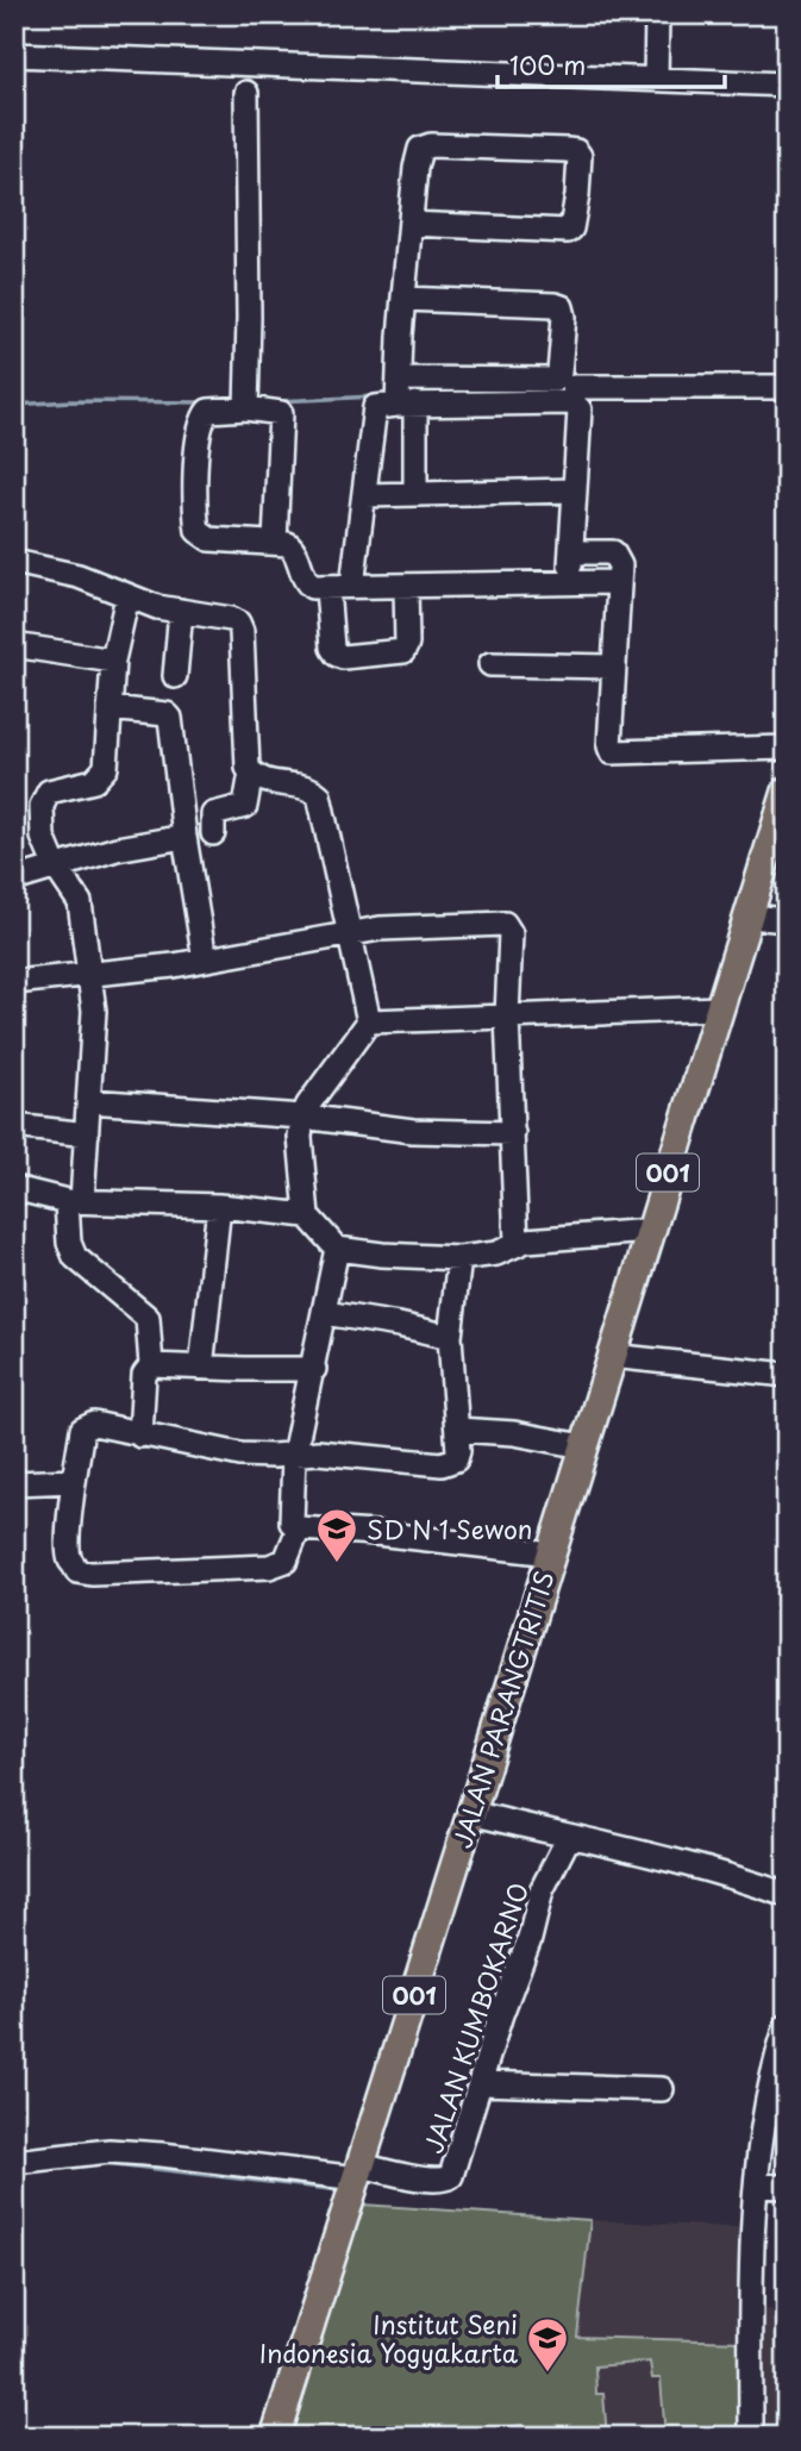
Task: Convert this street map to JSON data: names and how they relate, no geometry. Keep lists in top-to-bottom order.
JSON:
{
  "streets": {
    "main road": ["001", "JALAN PARANGTRITIS"],
    "street": ["JALAN KUMBOKARNO"]
  },
  "crossings": [
    ["JALAN PARANGTRITIS", "JALAN KUMBOKARNO"]
  ],
  "places": {
    "school or university": ["SD N 1 Sewon", "Institut Seni Indonesia Yogyakarta"]
  },
  "scale_bar": "100 m"
}
